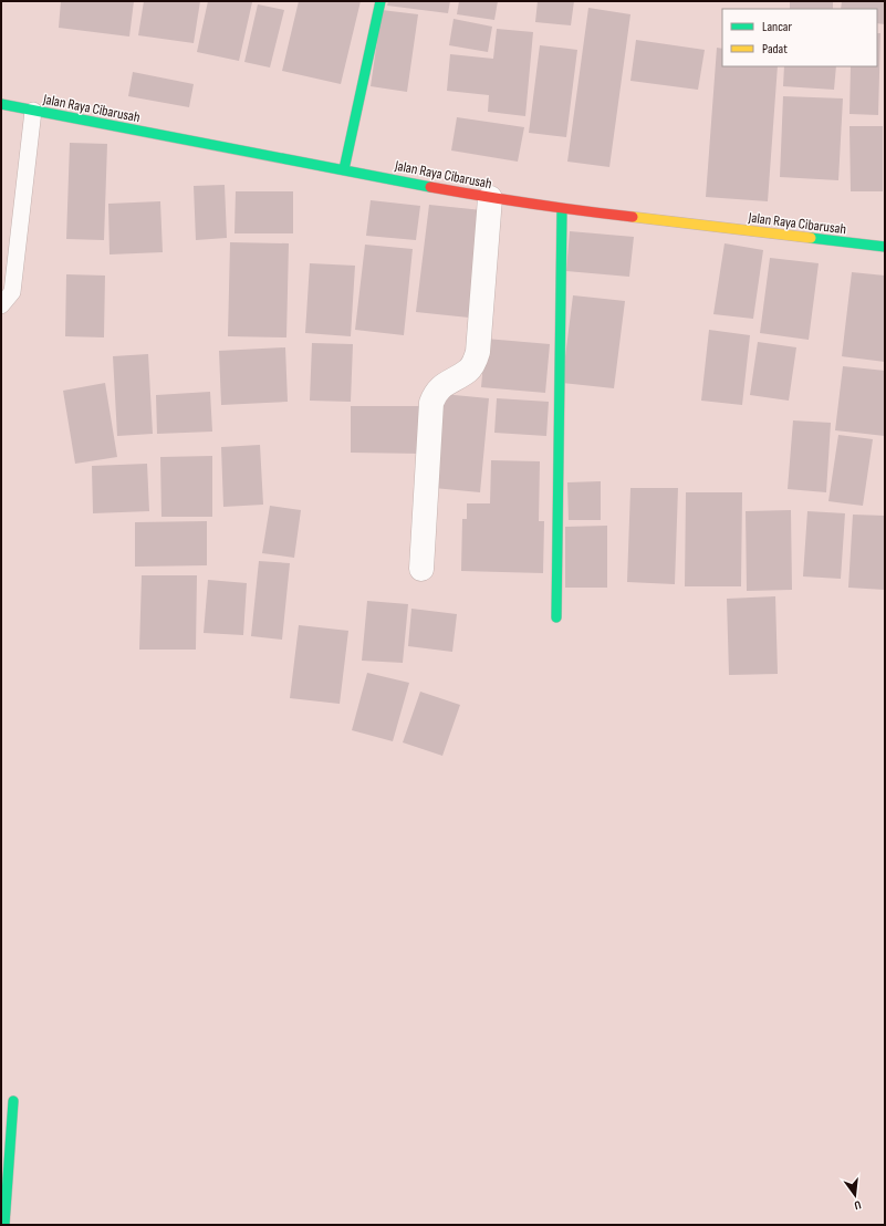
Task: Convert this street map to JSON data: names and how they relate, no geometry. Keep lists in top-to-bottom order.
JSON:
{
  "streets": {
    "main road": ["Jalan Raya Cibarusah"]
  },
  "legend": ["Lancar", "Padat"],
  "north": "bottom"
}
